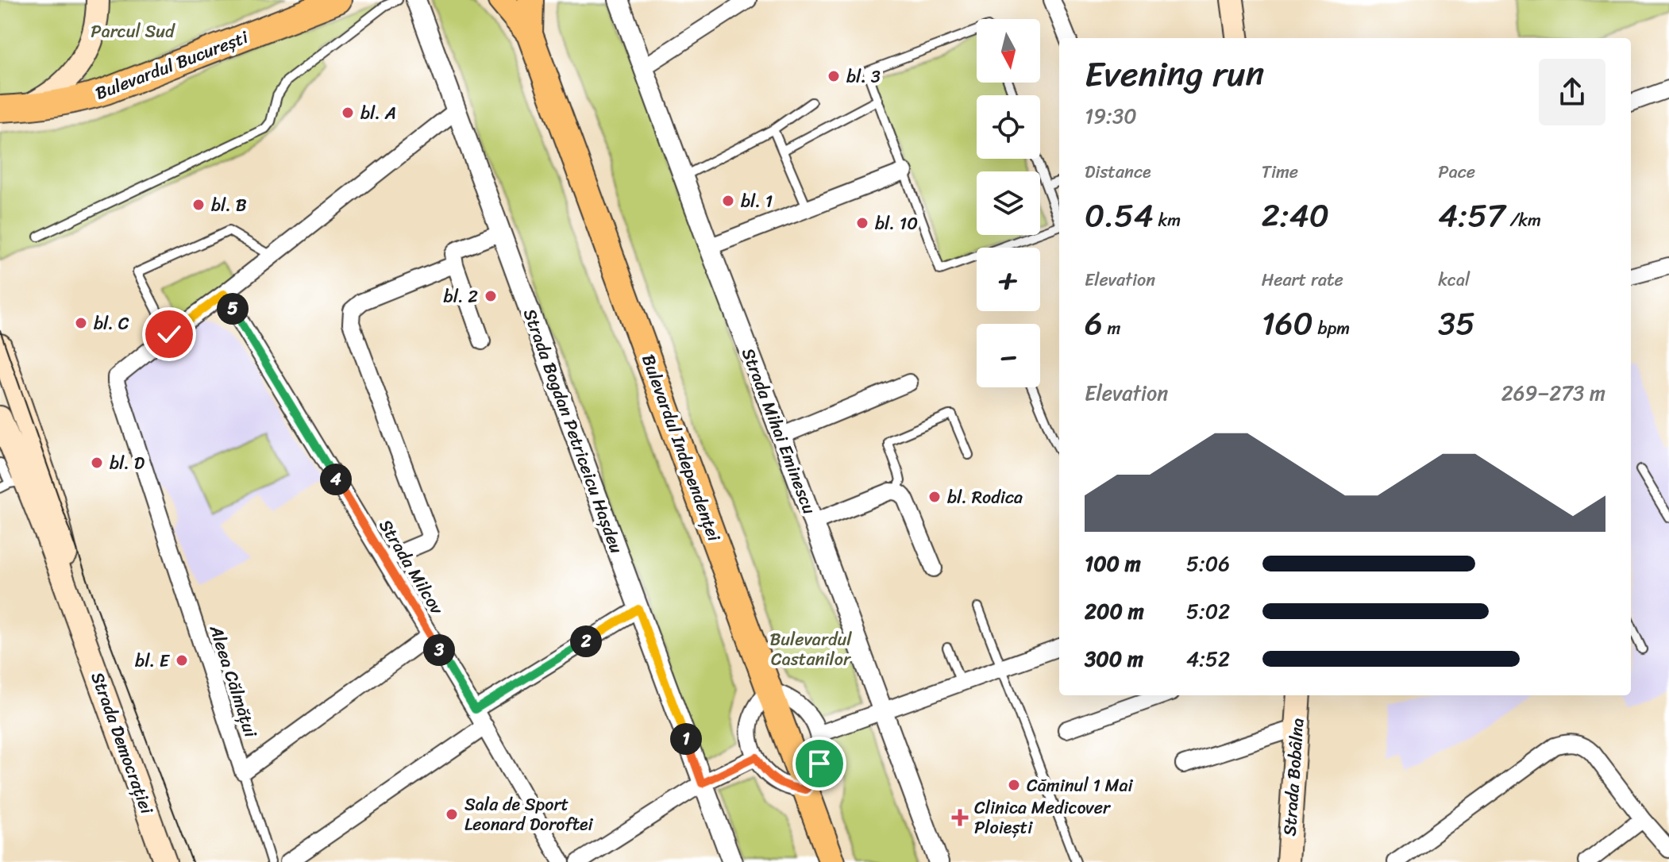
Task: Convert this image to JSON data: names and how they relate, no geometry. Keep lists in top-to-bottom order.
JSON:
{
  "streets": {
    "main road": [
      "Bulevardul București",
      "Bulevardul Independenței",
      "Strada Democrației",
      "Strada Bobâlna"
    ],
    "street": [
      "Strada Bogdan Petriceicu Hașdeu",
      "Strada Mihai Eminescu",
      "Strada Milcov",
      "Aleea Călmățui"
    ]
  },
  "crossings": [
    ["Strada Milcov", "Aleea Călmățui"]
  ],
  "parks": ["Parcul Sud", "Bulevardul Castanilor"],
  "places": {
    "other": [
      "bl. 3",
      "bl. A",
      "bl. 1",
      "bl. B",
      "bl. 10",
      "bl. 2",
      "bl. C",
      "bl. D",
      "bl. Rodica",
      "bl. E",
      "Căminul 1 Mai",
      "Sala de Sport Leonard Doroftei"
    ],
    "health": ["Clinica Medicover Ploiești"]
  },
  "north": "bottom",
  "page": {
    "map_buttons": ["+", "−"],
    "heading": ["Evening run", "19:30"],
    "stats": [
      ["Distance", "0.54 km"],
      ["Time", "2:40"],
      ["Pace", "4:57 /km"],
      ["Elevation", "6 m"],
      ["Heart rate", "160 bpm"],
      ["kcal", "35"]
    ],
    "pins": [
      "5",
      "4",
      "2",
      "3",
      "1"
    ],
    "chart": ["Elevation", "269–273 m"],
    "list": [
      {
        "name": "100 m",
        "note": "5:06"
      },
      {
        "name": "200 m",
        "note": "5:02"
      },
      {
        "name": "300 m",
        "note": "4:52"
      }
    ]
  }
}
